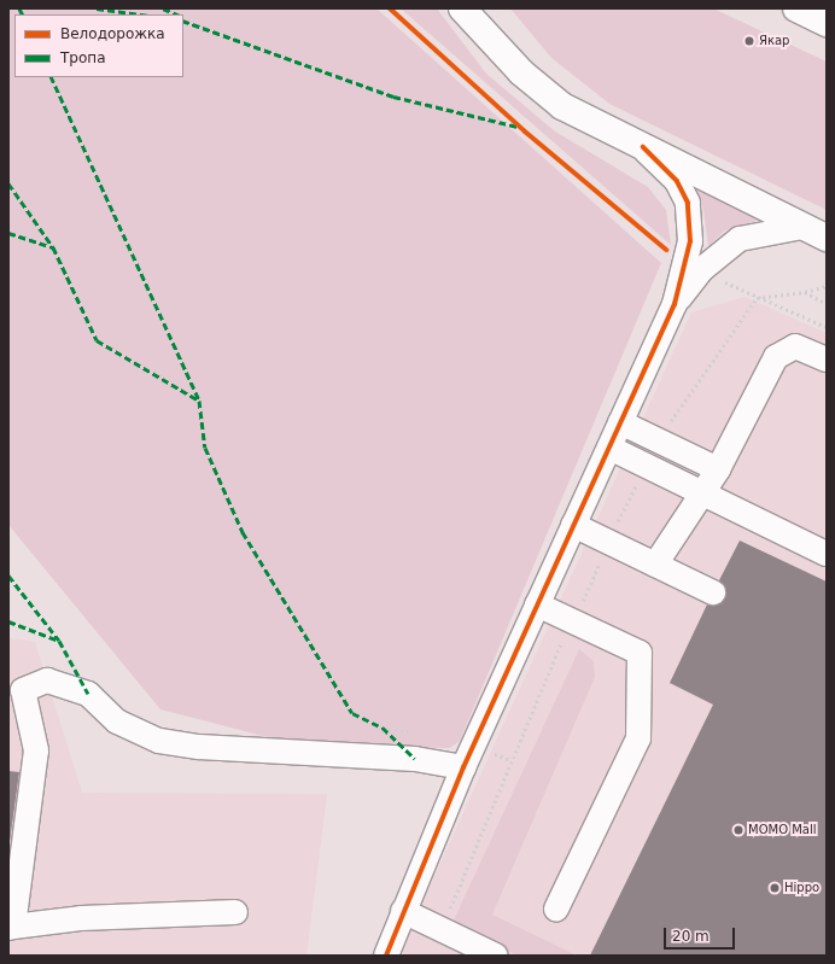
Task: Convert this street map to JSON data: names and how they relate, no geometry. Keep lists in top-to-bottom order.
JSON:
{
  "places": ["Якар", "MOMO Mall", "Hippo"],
  "legend": ["Велодорожка", "Тропа"],
  "scale_bar": "20 m"
}
